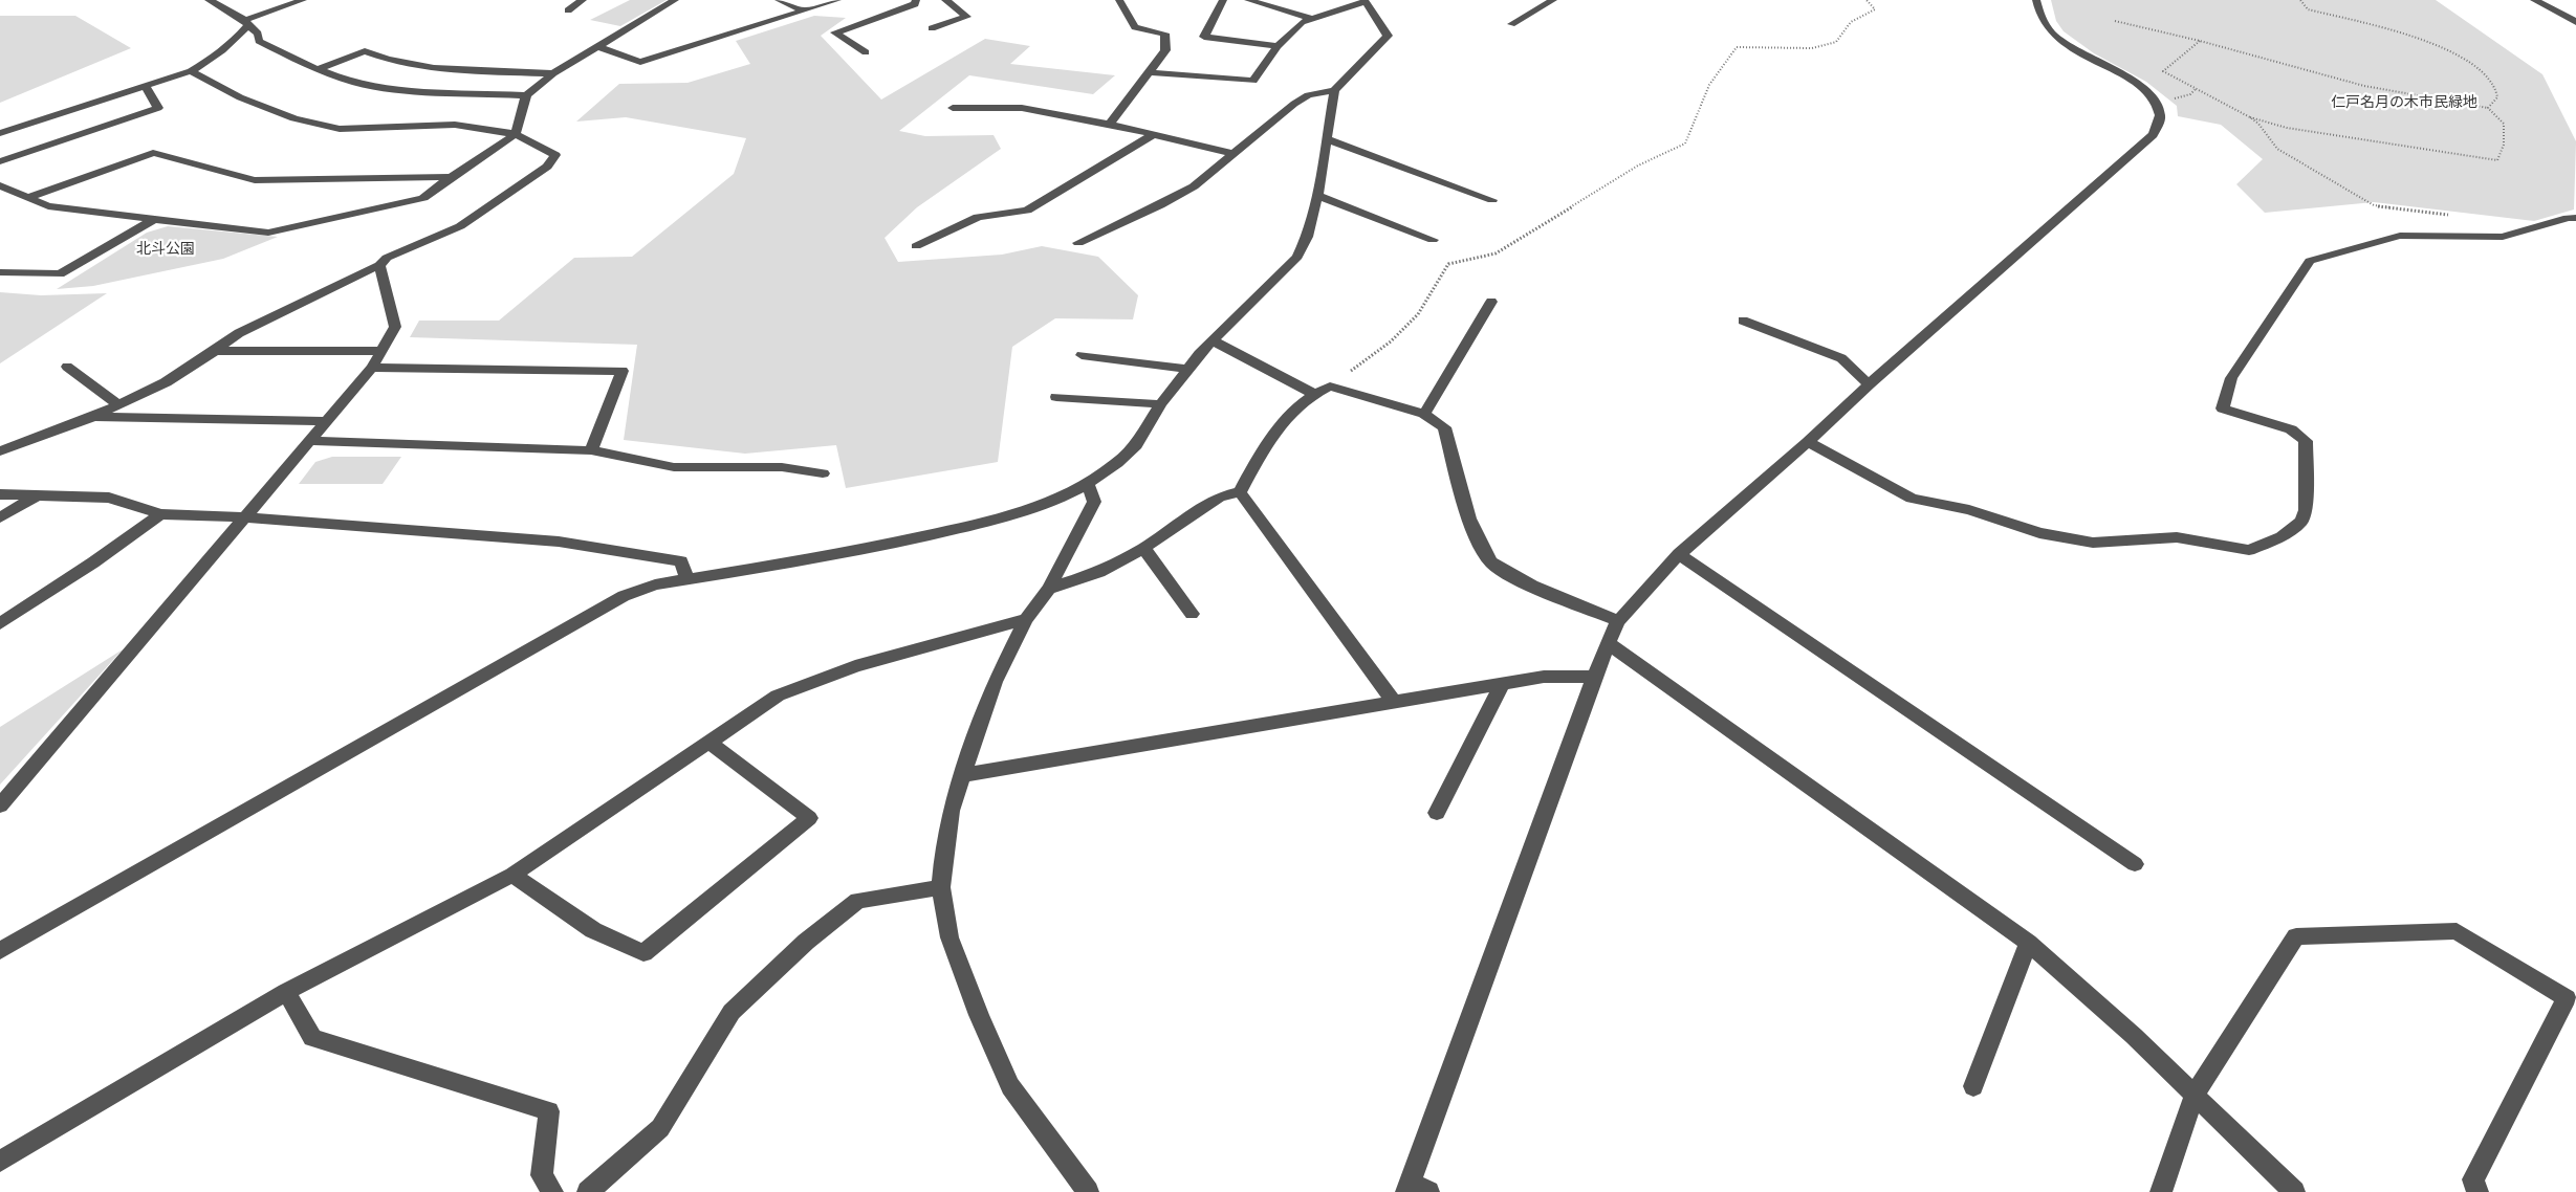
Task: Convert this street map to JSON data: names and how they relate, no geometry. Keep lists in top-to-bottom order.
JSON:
{
  "parks": ["仁戸名月の木市民緑地", "北斗公園"]
}
